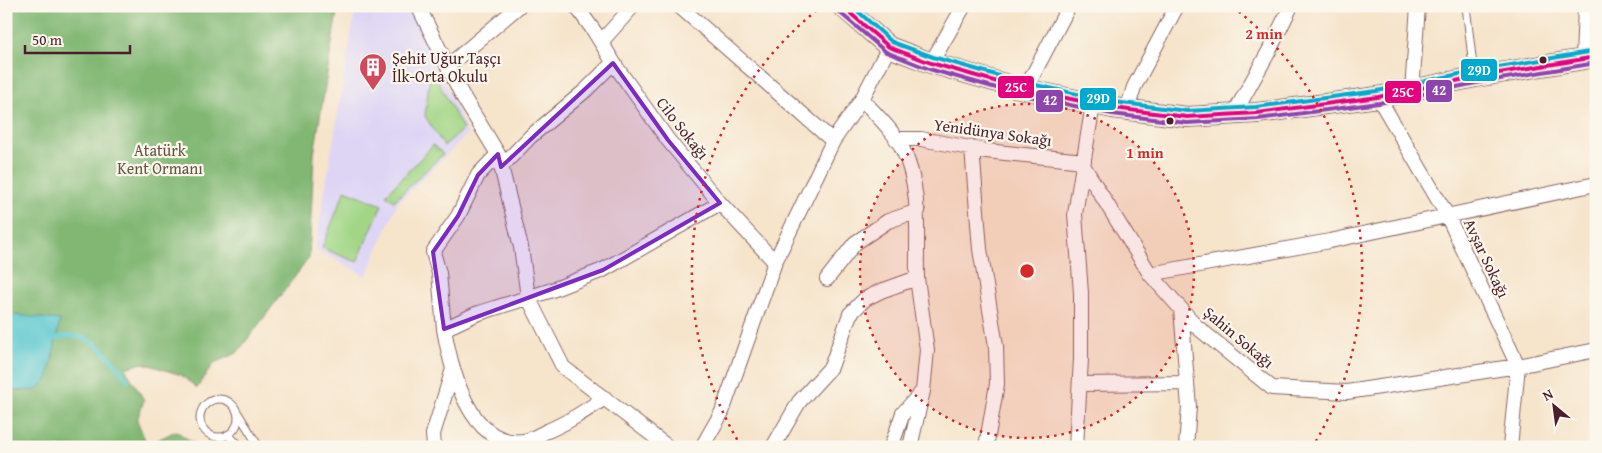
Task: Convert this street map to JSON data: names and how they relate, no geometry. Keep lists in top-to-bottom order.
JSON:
{
  "streets": {
    "street": [
      "Cilo Sokağı",
      "Yenidünya Sokağı",
      "Avşar Sokağı",
      "Şahin Sokağı"
    ]
  },
  "crossings": [
    ["Yenidünya Sokağı", "Şahin Sokağı"],
    ["Avşar Sokağı", "Şahin Sokağı"]
  ],
  "parks": ["Atatürk Kent Ormanı"],
  "places": {
    "building": ["Şehit Uğur Taşçı İlk-Orta Okulu"]
  },
  "lines": ["transit line 25C", "transit line 29D", "transit line 42"],
  "scale_bar": "50 m",
  "north": "top left",
  "rings": ["2 min", "1 min"]
}
